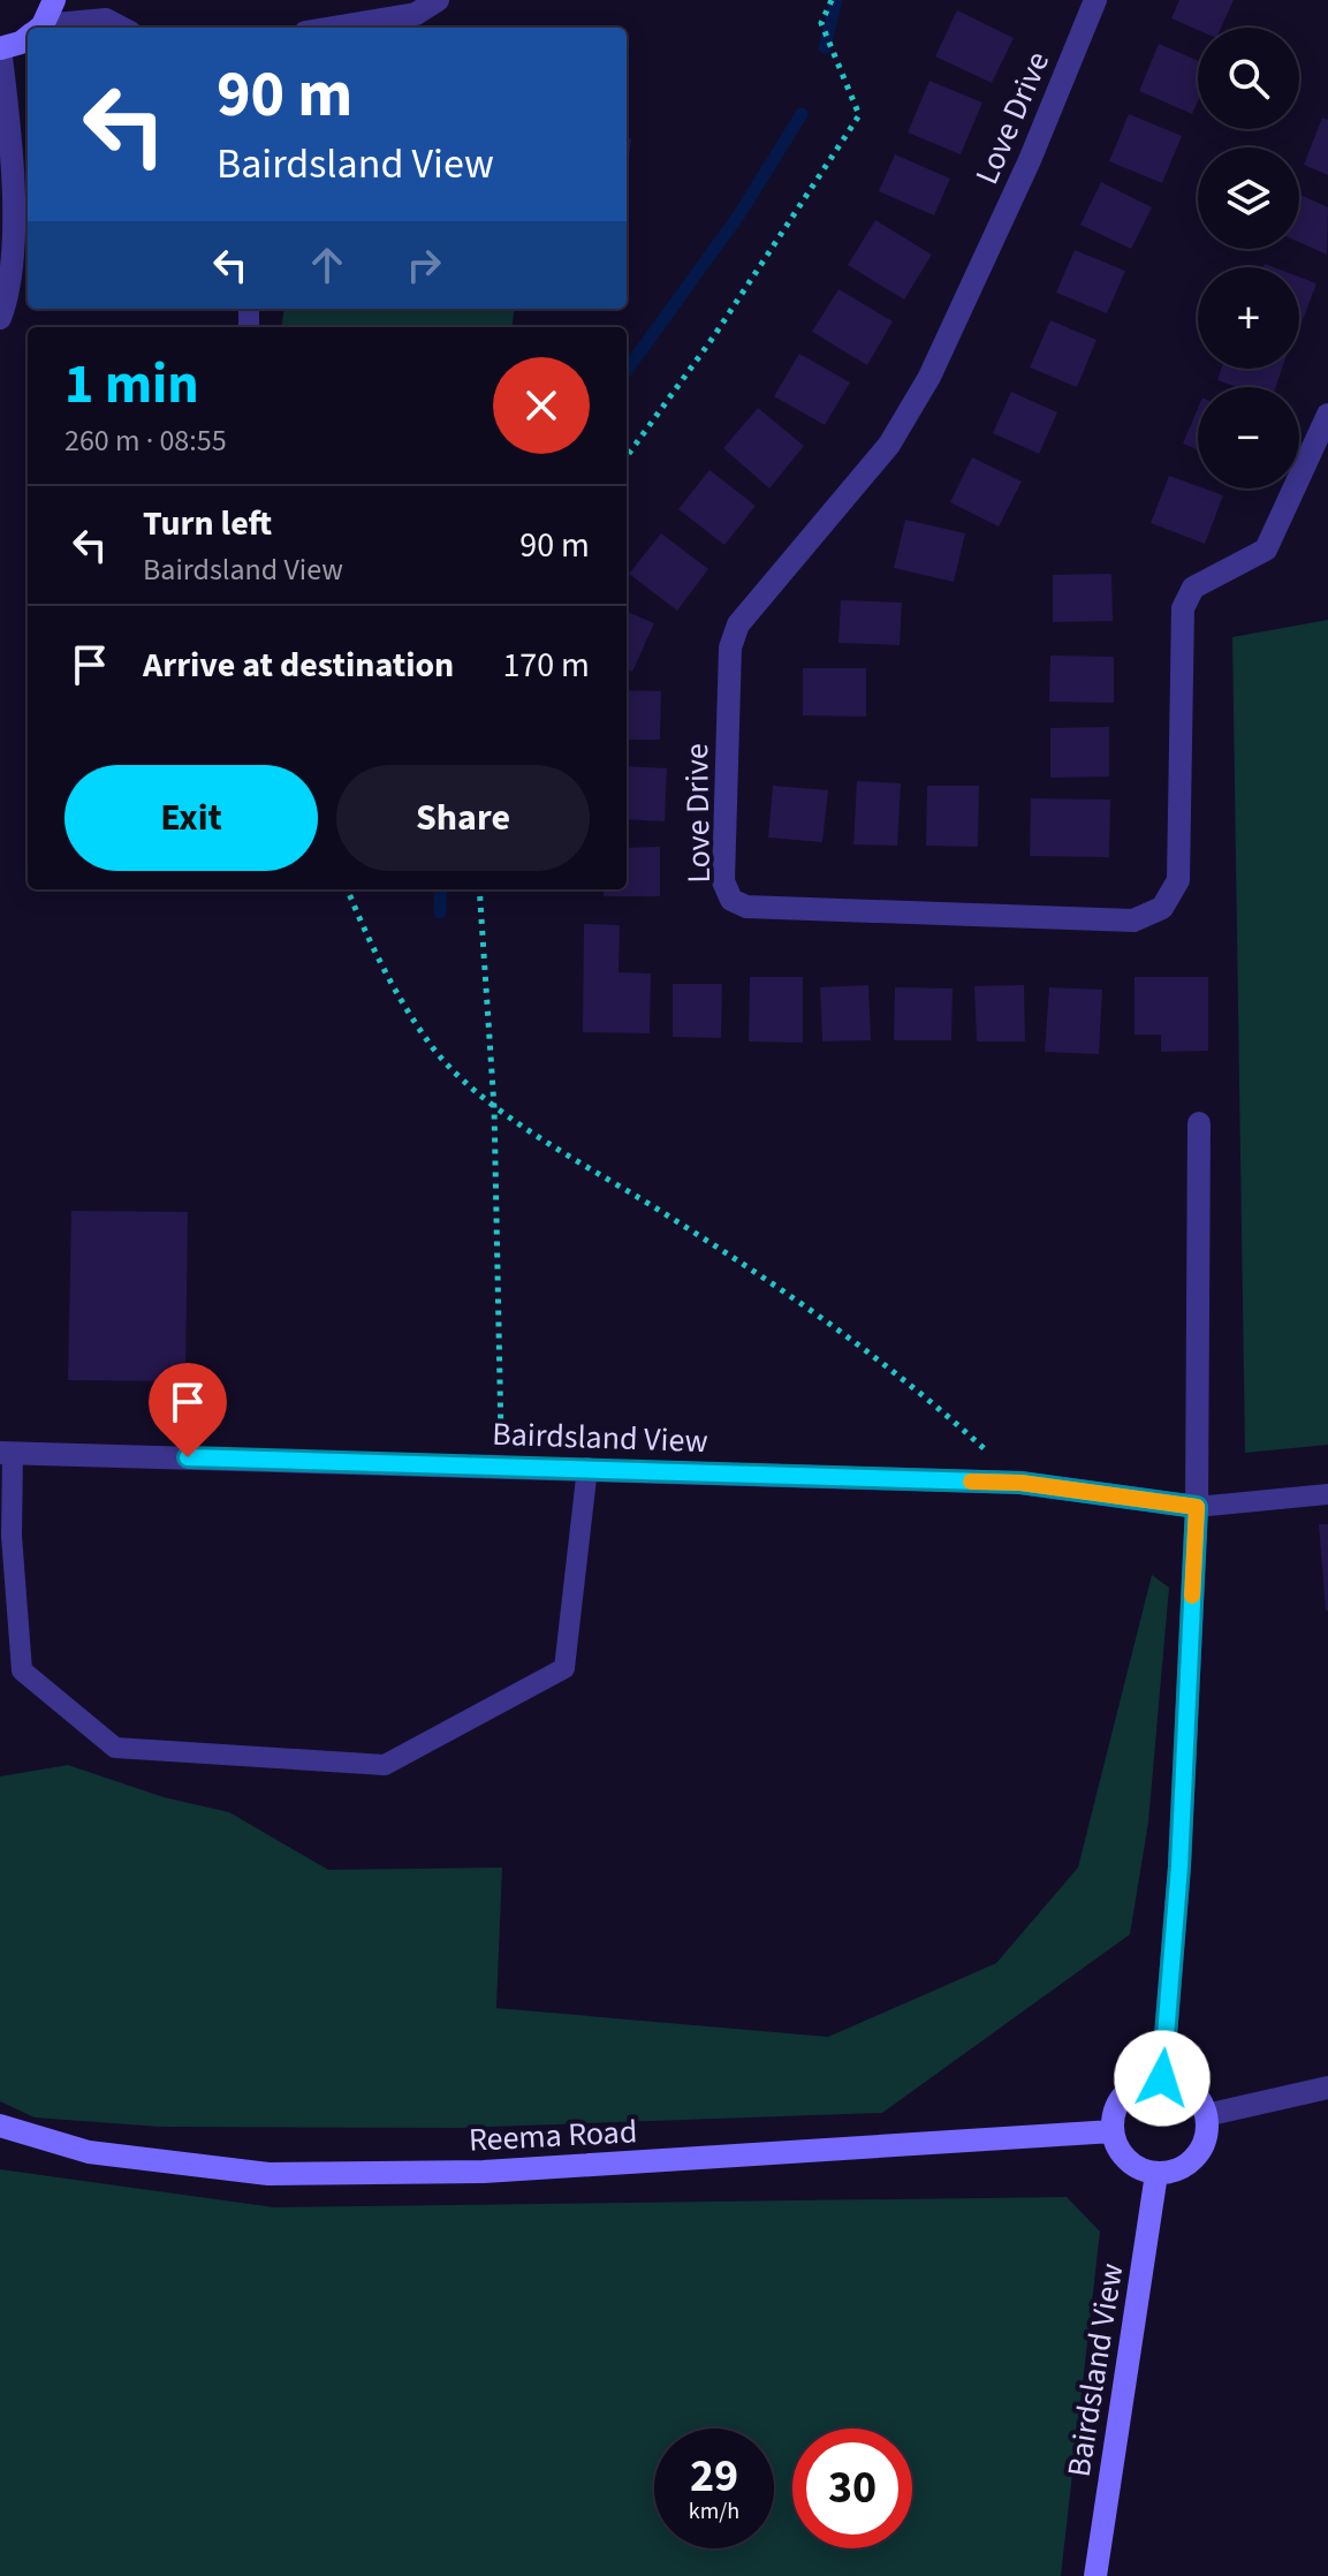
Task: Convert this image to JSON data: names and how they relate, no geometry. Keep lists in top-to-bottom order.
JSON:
{
  "streets": {
    "street": ["Love Drive", "Bairdsland View", "Reema Road"]
  },
  "crossings": [
    ["Bairdsland View", "Reema Road"]
  ],
  "page": {
    "map_buttons": ["+", "−"],
    "turn": ["90 m", "Bairdsland View"],
    "heading": ["1 min", "260 m · 08:55"],
    "list": [
      {
        "name": "Turn left",
        "note": "Bairdsland View",
        "value": "90 m"
      },
      {
        "name": "Arrive at destination",
        "value": "170 m"
      }
    ],
    "buttons": ["Exit", "Share"],
    "speed": "29 km/h",
    "limit": "30"
  }
}
